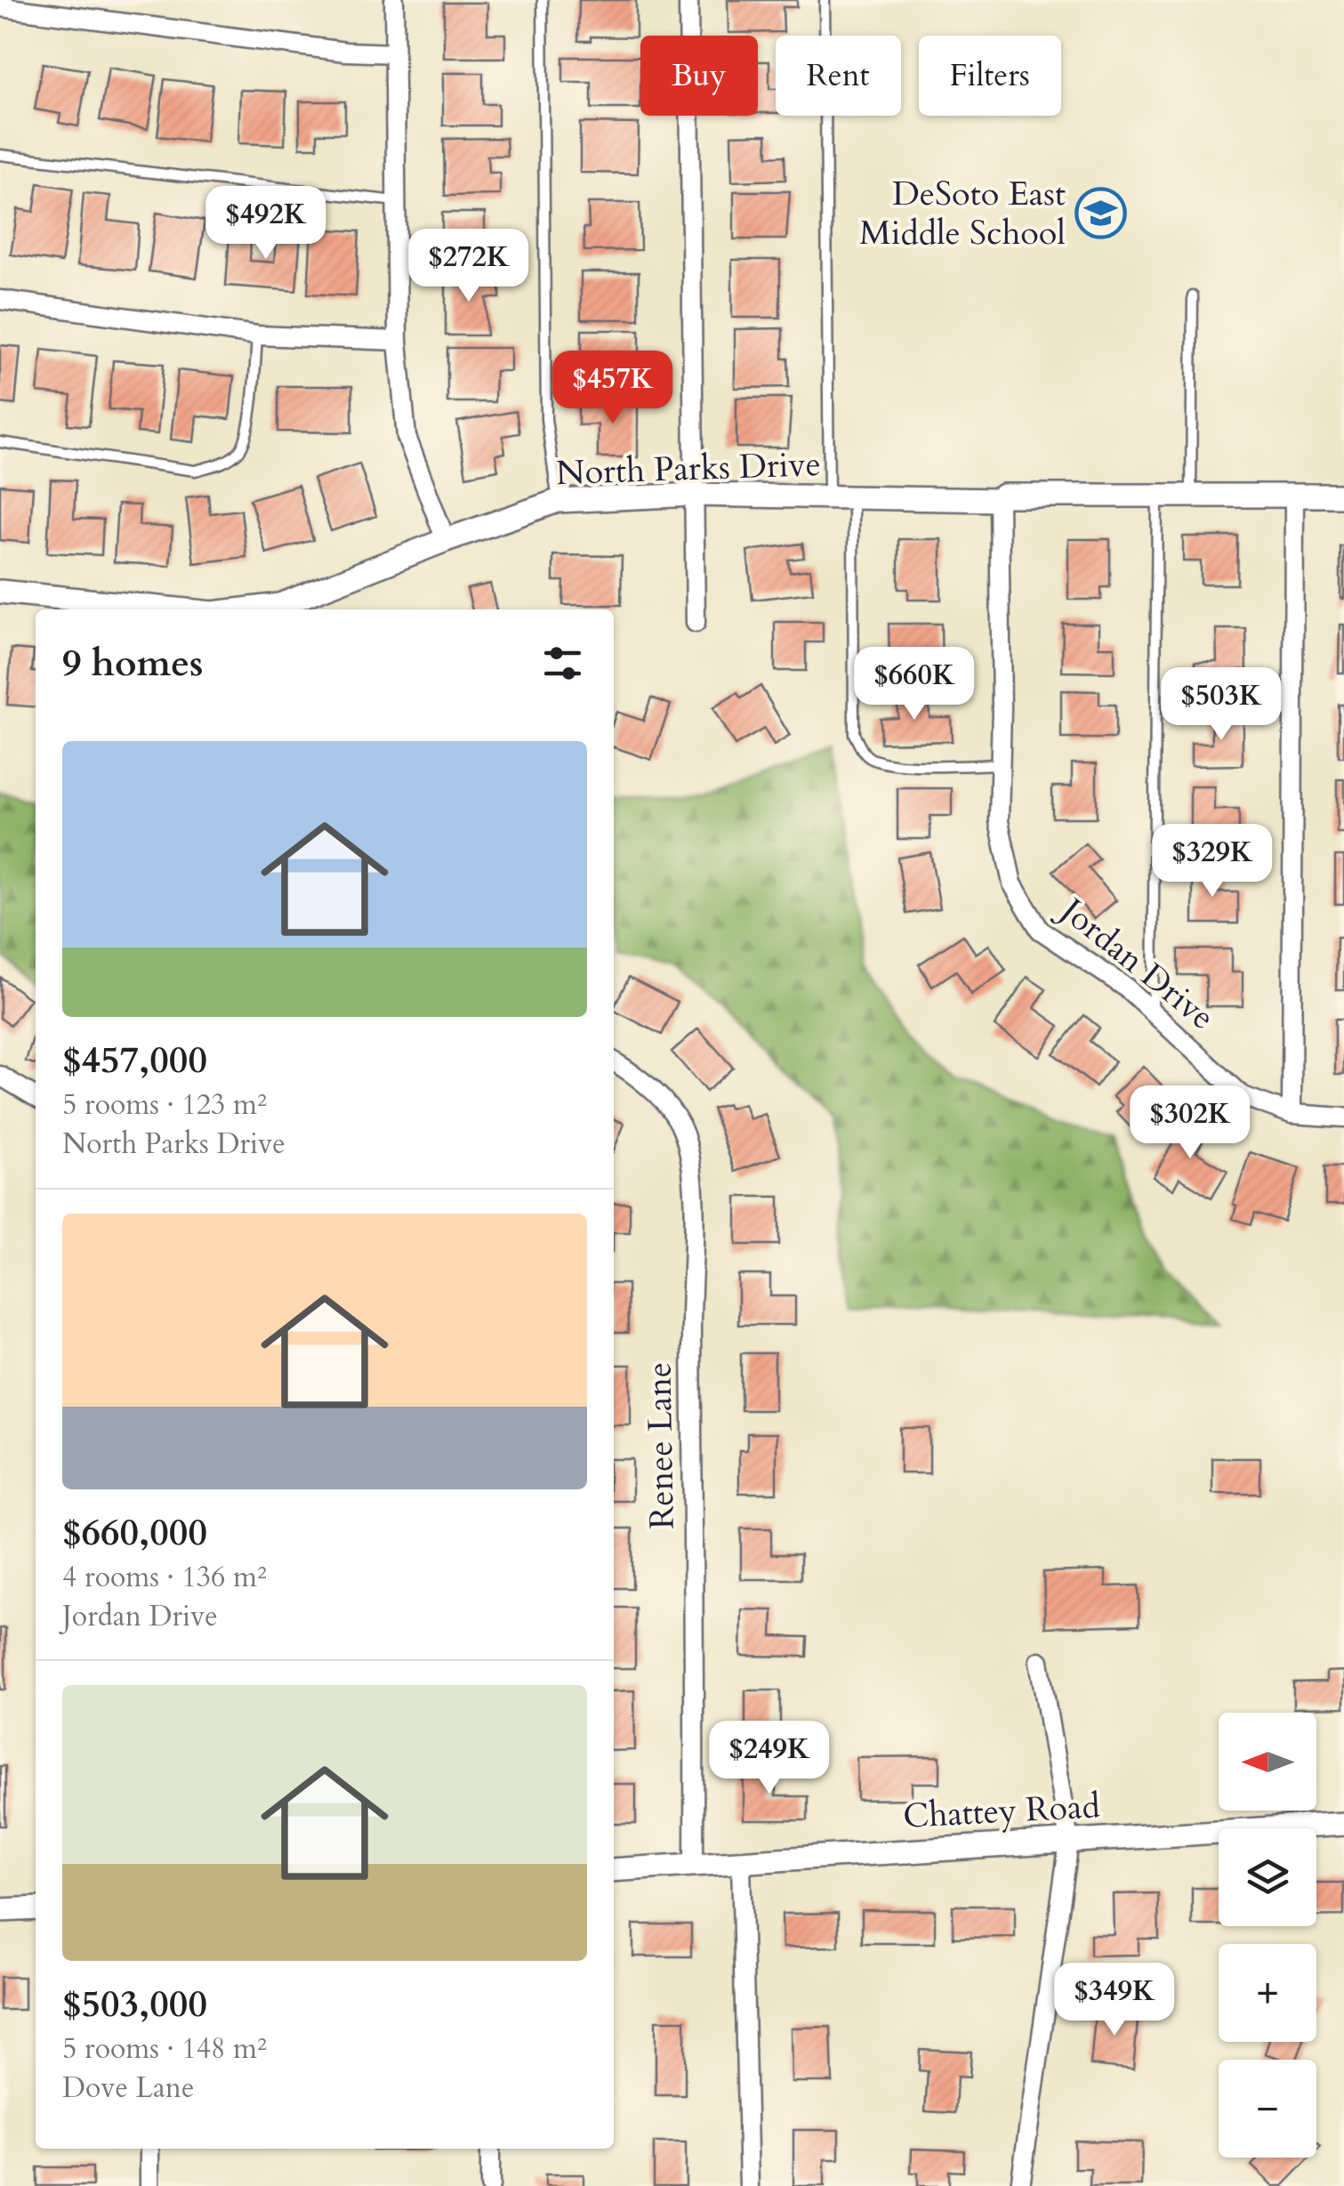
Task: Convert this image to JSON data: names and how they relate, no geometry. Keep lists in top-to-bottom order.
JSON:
{
  "streets": {
    "street": [
      "North Parks Drive",
      "Jordan Drive",
      "Renee Lane",
      "Chattey Road"
    ]
  },
  "crossings": [
    ["North Parks Drive", "Jordan Drive"],
    ["Renee Lane", "Chattey Road"]
  ],
  "places": {
    "school or university": ["DeSoto East Middle School"]
  },
  "north": "left",
  "page": {
    "chip": ["Buy", "Rent", "Filters"],
    "price": [
      "$492K",
      "$272K",
      "$457K",
      "$660K",
      "$503K",
      "$329K",
      "$302K",
      "$249K",
      "$349K"
    ],
    "heading": "9 homes",
    "list": [
      {
        "name": "$457,000",
        "note": "5 rooms · 123 m² · North Parks Drive"
      },
      {
        "name": "$660,000",
        "note": "4 rooms · 136 m² · Jordan Drive"
      },
      {
        "name": "$503,000",
        "note": "5 rooms · 148 m² · Dove Lane"
      }
    ],
    "map_buttons": ["+", "−"]
  }
}
